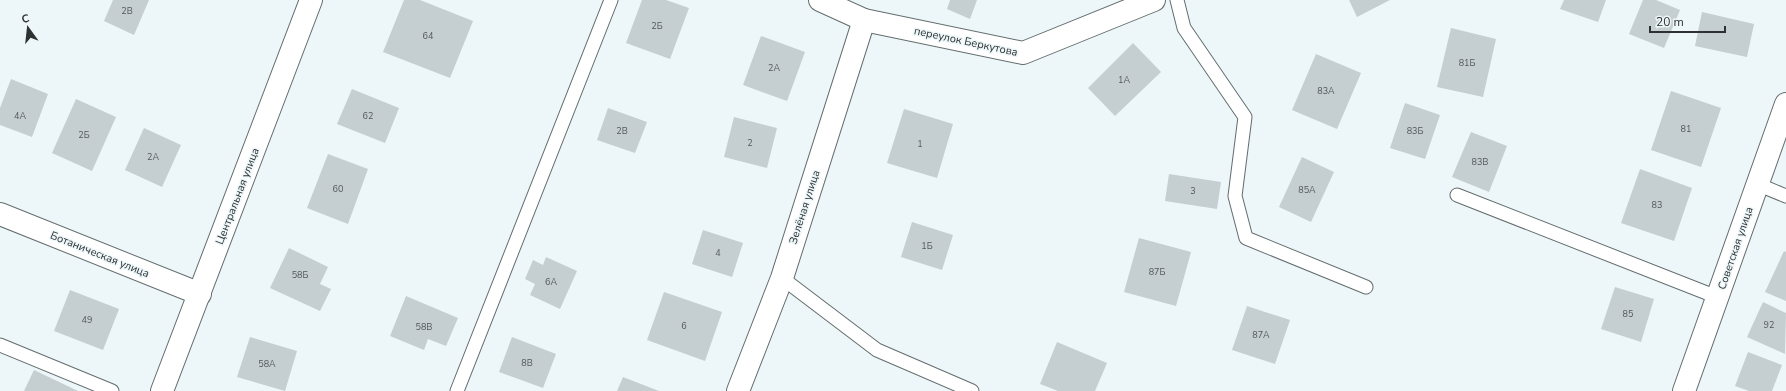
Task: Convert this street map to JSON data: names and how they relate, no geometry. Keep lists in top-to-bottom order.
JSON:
{
  "streets": {
    "street": [
      "переулок Беркутова",
      "Центральная улица",
      "Зелёная улица",
      "Советская улица",
      "Ботаническая улица"
    ]
  },
  "crossings": [
    ["переулок Беркутова", "Зелёная улица"],
    ["Центральная улица", "Ботаническая улица"]
  ],
  "house_numbers": [
    "2В",
    "2Б",
    "64",
    "81Б",
    "2А",
    "1А",
    "83А",
    "4А",
    "62",
    "81",
    "2В",
    "83Б",
    "2Б",
    "2",
    "1",
    "2А",
    "83В",
    "60",
    "85А",
    "3",
    "83",
    "1Б",
    "4",
    "87Б",
    "58Б",
    "6А",
    "85",
    "49",
    "92",
    "6",
    "58В",
    "87А",
    "8В",
    "58А"
  ],
  "scale_bar": "20 m",
  "north": "top"
}
